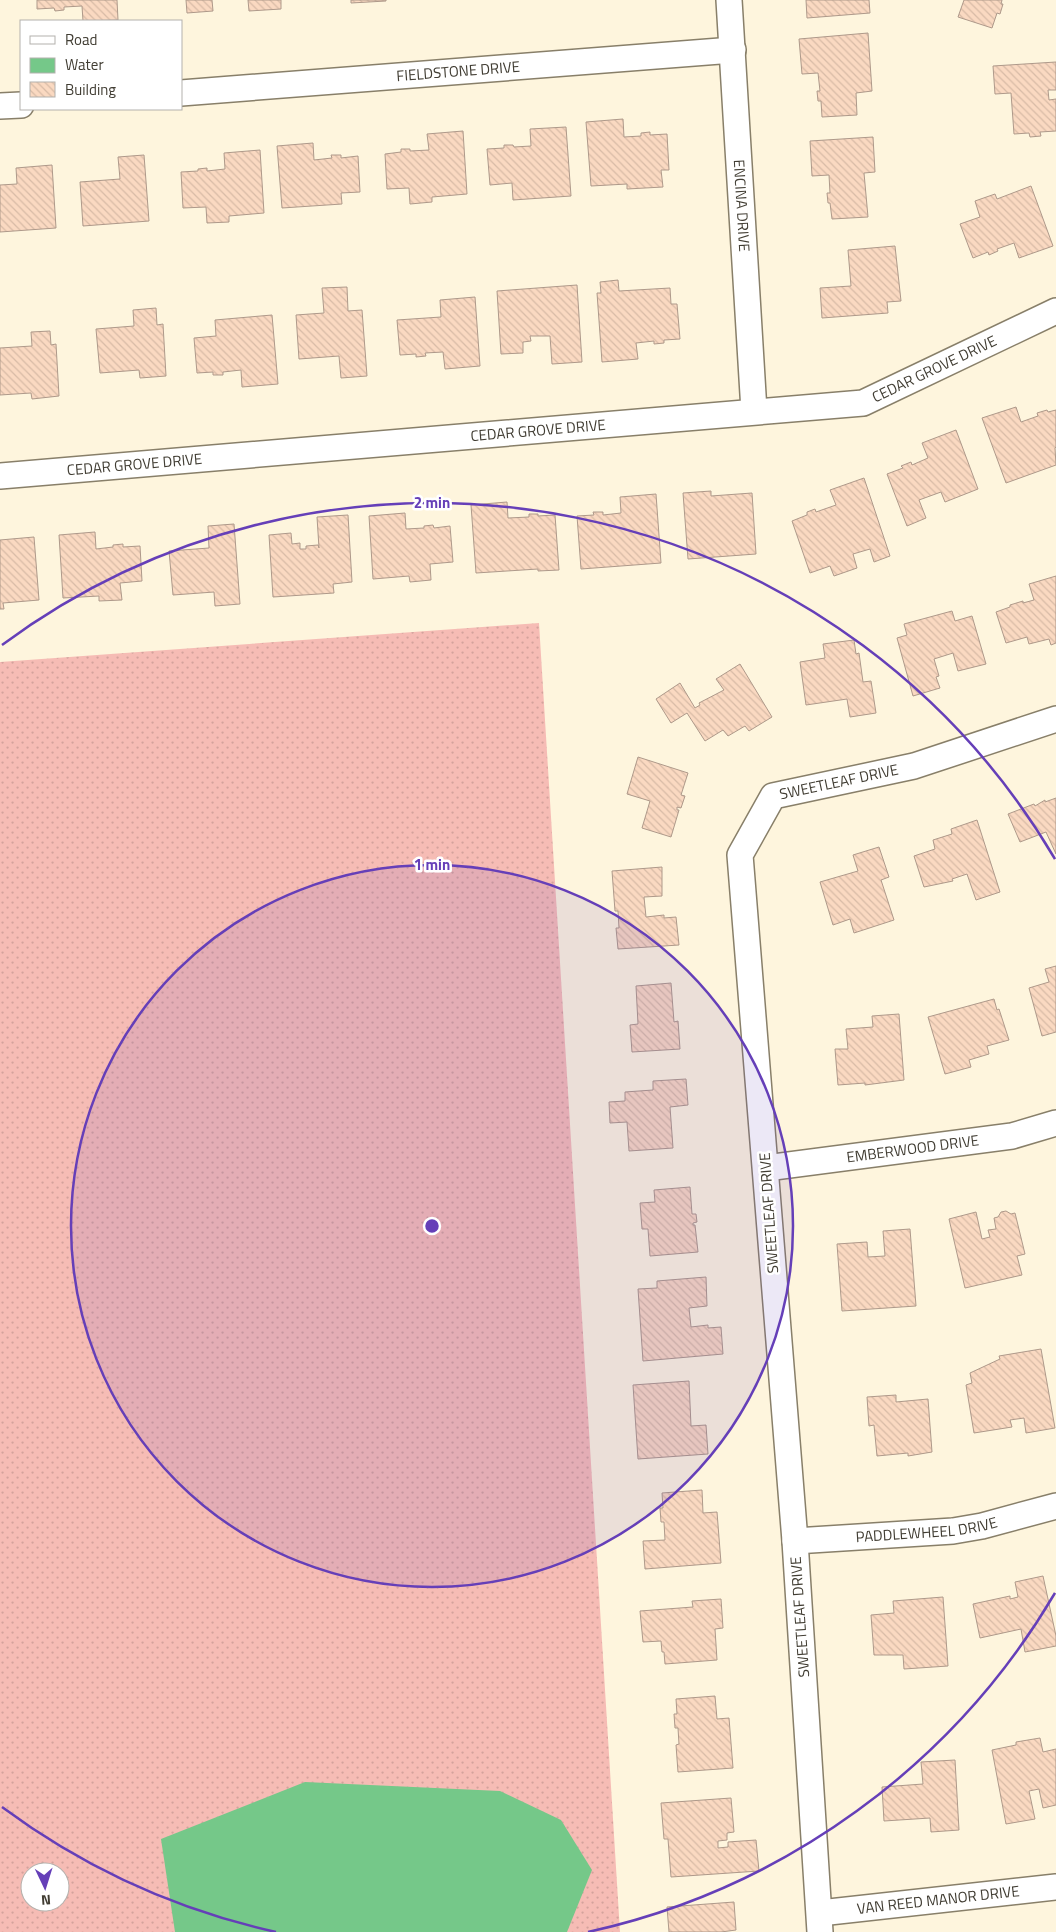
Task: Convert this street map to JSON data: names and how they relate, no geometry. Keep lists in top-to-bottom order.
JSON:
{
  "streets": {
    "street": [
      "FIELDSTONE DRIVE",
      "ENCINA DRIVE",
      "CEDAR GROVE DRIVE",
      "SWEETLEAF DRIVE",
      "EMBERWOOD DRIVE",
      "PADDLEWHEEL DRIVE",
      "VAN REED MANOR DRIVE"
    ]
  },
  "crossings": [
    ["FIELDSTONE DRIVE", "ENCINA DRIVE"],
    ["ENCINA DRIVE", "CEDAR GROVE DRIVE"],
    ["SWEETLEAF DRIVE", "EMBERWOOD DRIVE"],
    ["SWEETLEAF DRIVE", "PADDLEWHEEL DRIVE"],
    ["SWEETLEAF DRIVE", "VAN REED MANOR DRIVE"]
  ],
  "legend": ["Road", "Water", "Building"],
  "north": "bottom",
  "rings": ["2 min", "1 min"]
}
